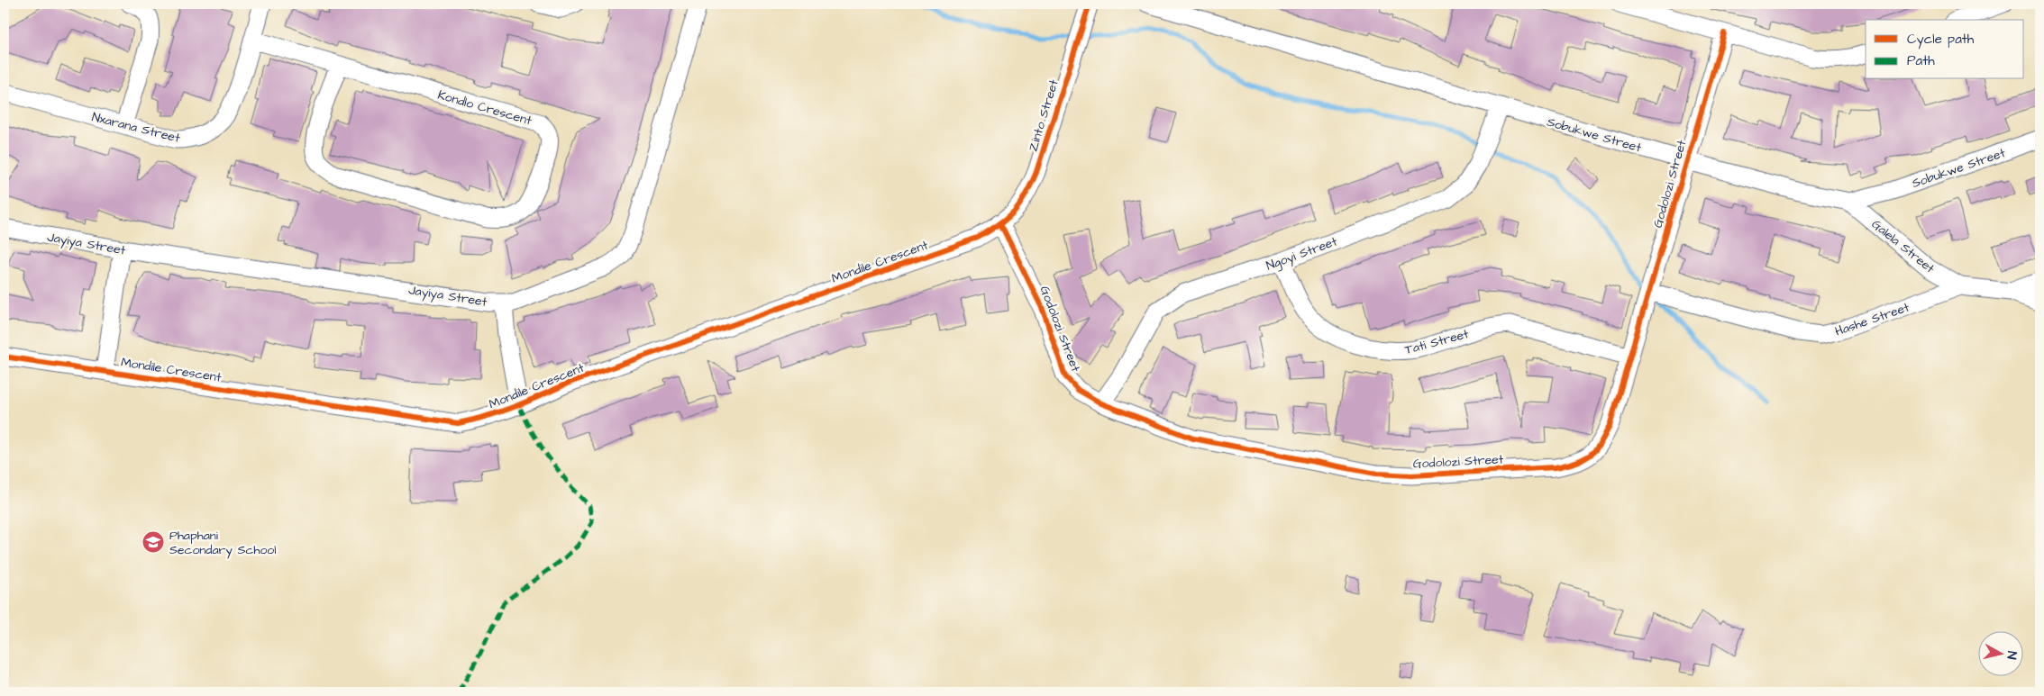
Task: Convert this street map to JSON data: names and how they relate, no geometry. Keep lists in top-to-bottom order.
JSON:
{
  "streets": {
    "street": [
      "Kondlo Crescent",
      "Zinto Street",
      "Nxarana Street",
      "Sobukwe Street",
      "Godolozi Street",
      "Jayiya Street",
      "Galela Street",
      "Ngoyi Street",
      "Mondile Crescent",
      "Hashe Street",
      "Tati Street"
    ]
  },
  "crossings": [
    ["Kondlo Crescent", "Nxarana Street"],
    ["Zinto Street", "Godolozi Street"],
    ["Zinto Street", "Mondile Crescent"],
    ["Sobukwe Street", "Godolozi Street"],
    ["Sobukwe Street", "Galela Street"],
    ["Sobukwe Street", "Ngoyi Street"],
    ["Godolozi Street", "Ngoyi Street"],
    ["Godolozi Street", "Mondile Crescent"],
    ["Godolozi Street", "Hashe Street"],
    ["Godolozi Street", "Tati Street"],
    ["Galela Street", "Hashe Street"],
    ["Ngoyi Street", "Tati Street"]
  ],
  "places": {
    "school or university": ["Phaphani Secondary School"]
  },
  "legend": ["Cycle path", "Path"],
  "north": "right"
}
